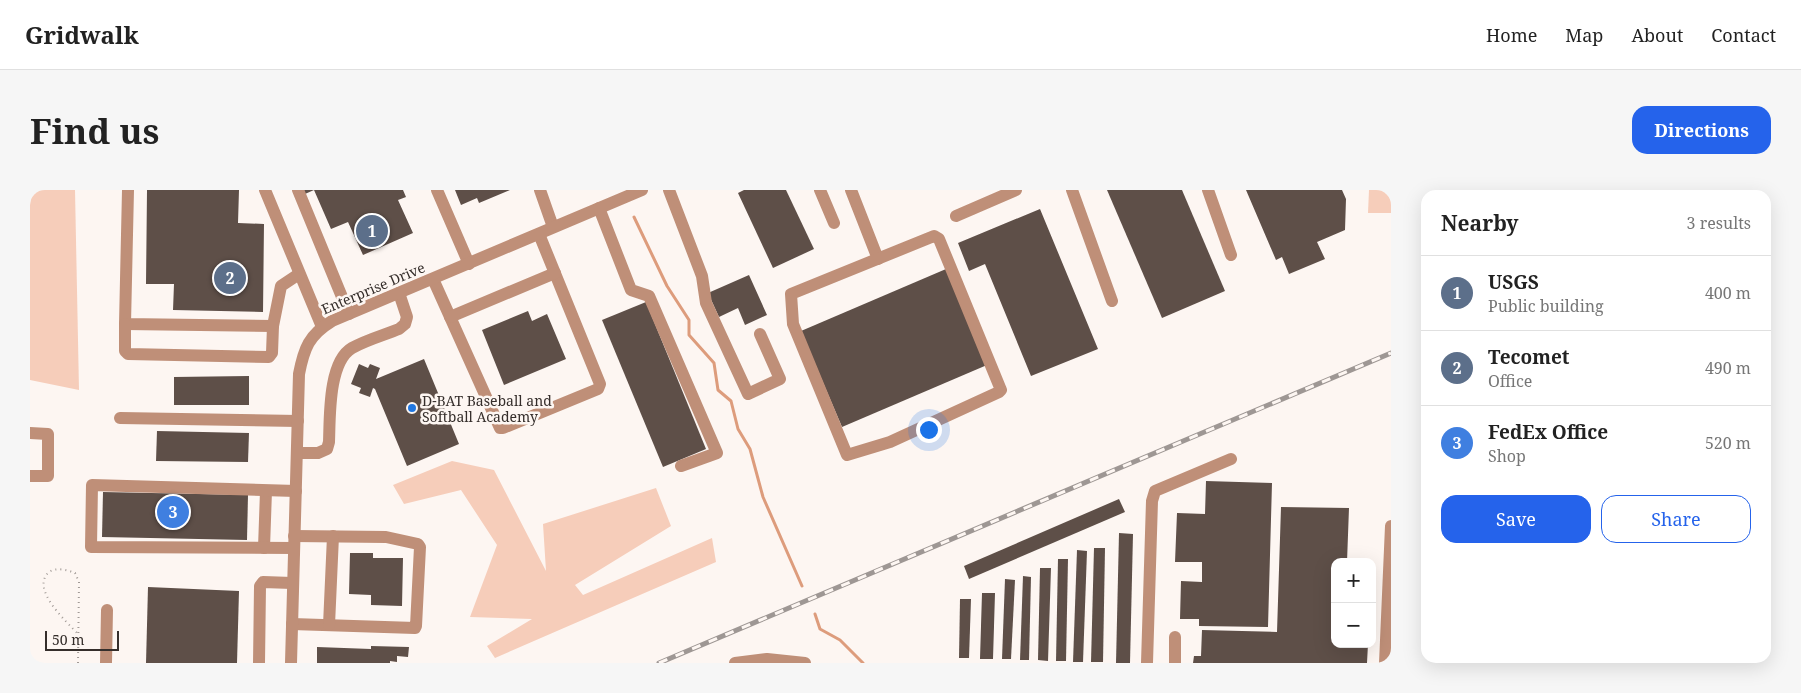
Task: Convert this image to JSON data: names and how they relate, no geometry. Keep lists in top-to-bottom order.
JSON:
{
  "streets": {
    "street": ["Enterprise Drive"]
  },
  "places": ["D-BAT Baseball and Softball Academy"],
  "scale_bar": "50 m",
  "page": {
    "header": "Gridwalk",
    "nav": [
      "Home",
      "Map",
      "About",
      "Contact"
    ],
    "buttons": [
      "Directions",
      ["Save", "Share"]
    ],
    "title": "Find us",
    "heading": ["Nearby", "3 results"],
    "pins": ["1", "2", "3"],
    "list": [
      {
        "mark": "1",
        "name": "USGS",
        "note": "Public building",
        "value": "400 m"
      },
      {
        "mark": "2",
        "name": "Tecomet",
        "note": "Office",
        "value": "490 m"
      },
      {
        "mark": "3",
        "name": "FedEx Office",
        "note": "Shop",
        "value": "520 m"
      }
    ],
    "map_buttons": ["+", "−"],
    "scale": "50 m"
  }
}
